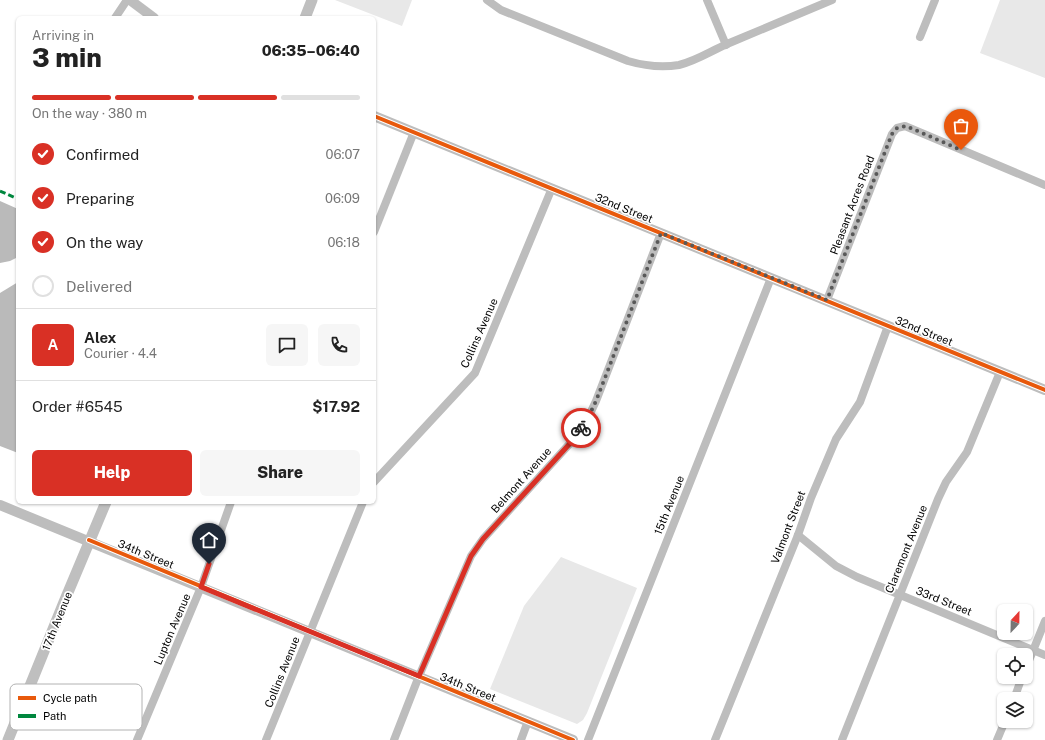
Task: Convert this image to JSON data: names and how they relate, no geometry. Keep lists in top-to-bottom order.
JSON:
{
  "streets": {
    "main road": ["17th Avenue"],
    "street": [
      "Pleasant Acres Road",
      "32nd Street",
      "Collins Avenue",
      "Belmont Avenue",
      "15th Avenue",
      "Valmont Street",
      "Claremont Avenue",
      "34th Street",
      "33rd Street",
      "Lupton Avenue"
    ]
  },
  "crossings": [
    ["Pleasant Acres Road", "32nd Street"],
    ["32nd Street", "Collins Avenue"],
    ["32nd Street", "Belmont Avenue"],
    ["32nd Street", "15th Avenue"],
    ["32nd Street", "Valmont Street"],
    ["32nd Street", "Claremont Avenue"],
    ["Collins Avenue", "34th Street"],
    ["Belmont Avenue", "34th Street"],
    ["Valmont Street", "33rd Street"],
    ["Claremont Avenue", "33rd Street"],
    ["34th Street", "17th Avenue"],
    ["34th Street", "Lupton Avenue"]
  ],
  "legend": ["Cycle path", "Path"],
  "north": "top",
  "page": {
    "heading": ["3 min", "Arriving in", "06:35–06:40"],
    "panel": [
      "Alex",
      "Courier · 4.4",
      "Order #6545",
      "$17.92"
    ],
    "bar": "On the way · 380 m",
    "list": [
      ["Confirmed", "06:07"],
      ["Preparing", "06:09"],
      ["On the way", "06:18"],
      "Delivered"
    ],
    "round": "A",
    "buttons": ["Help", "Share"]
  }
}
